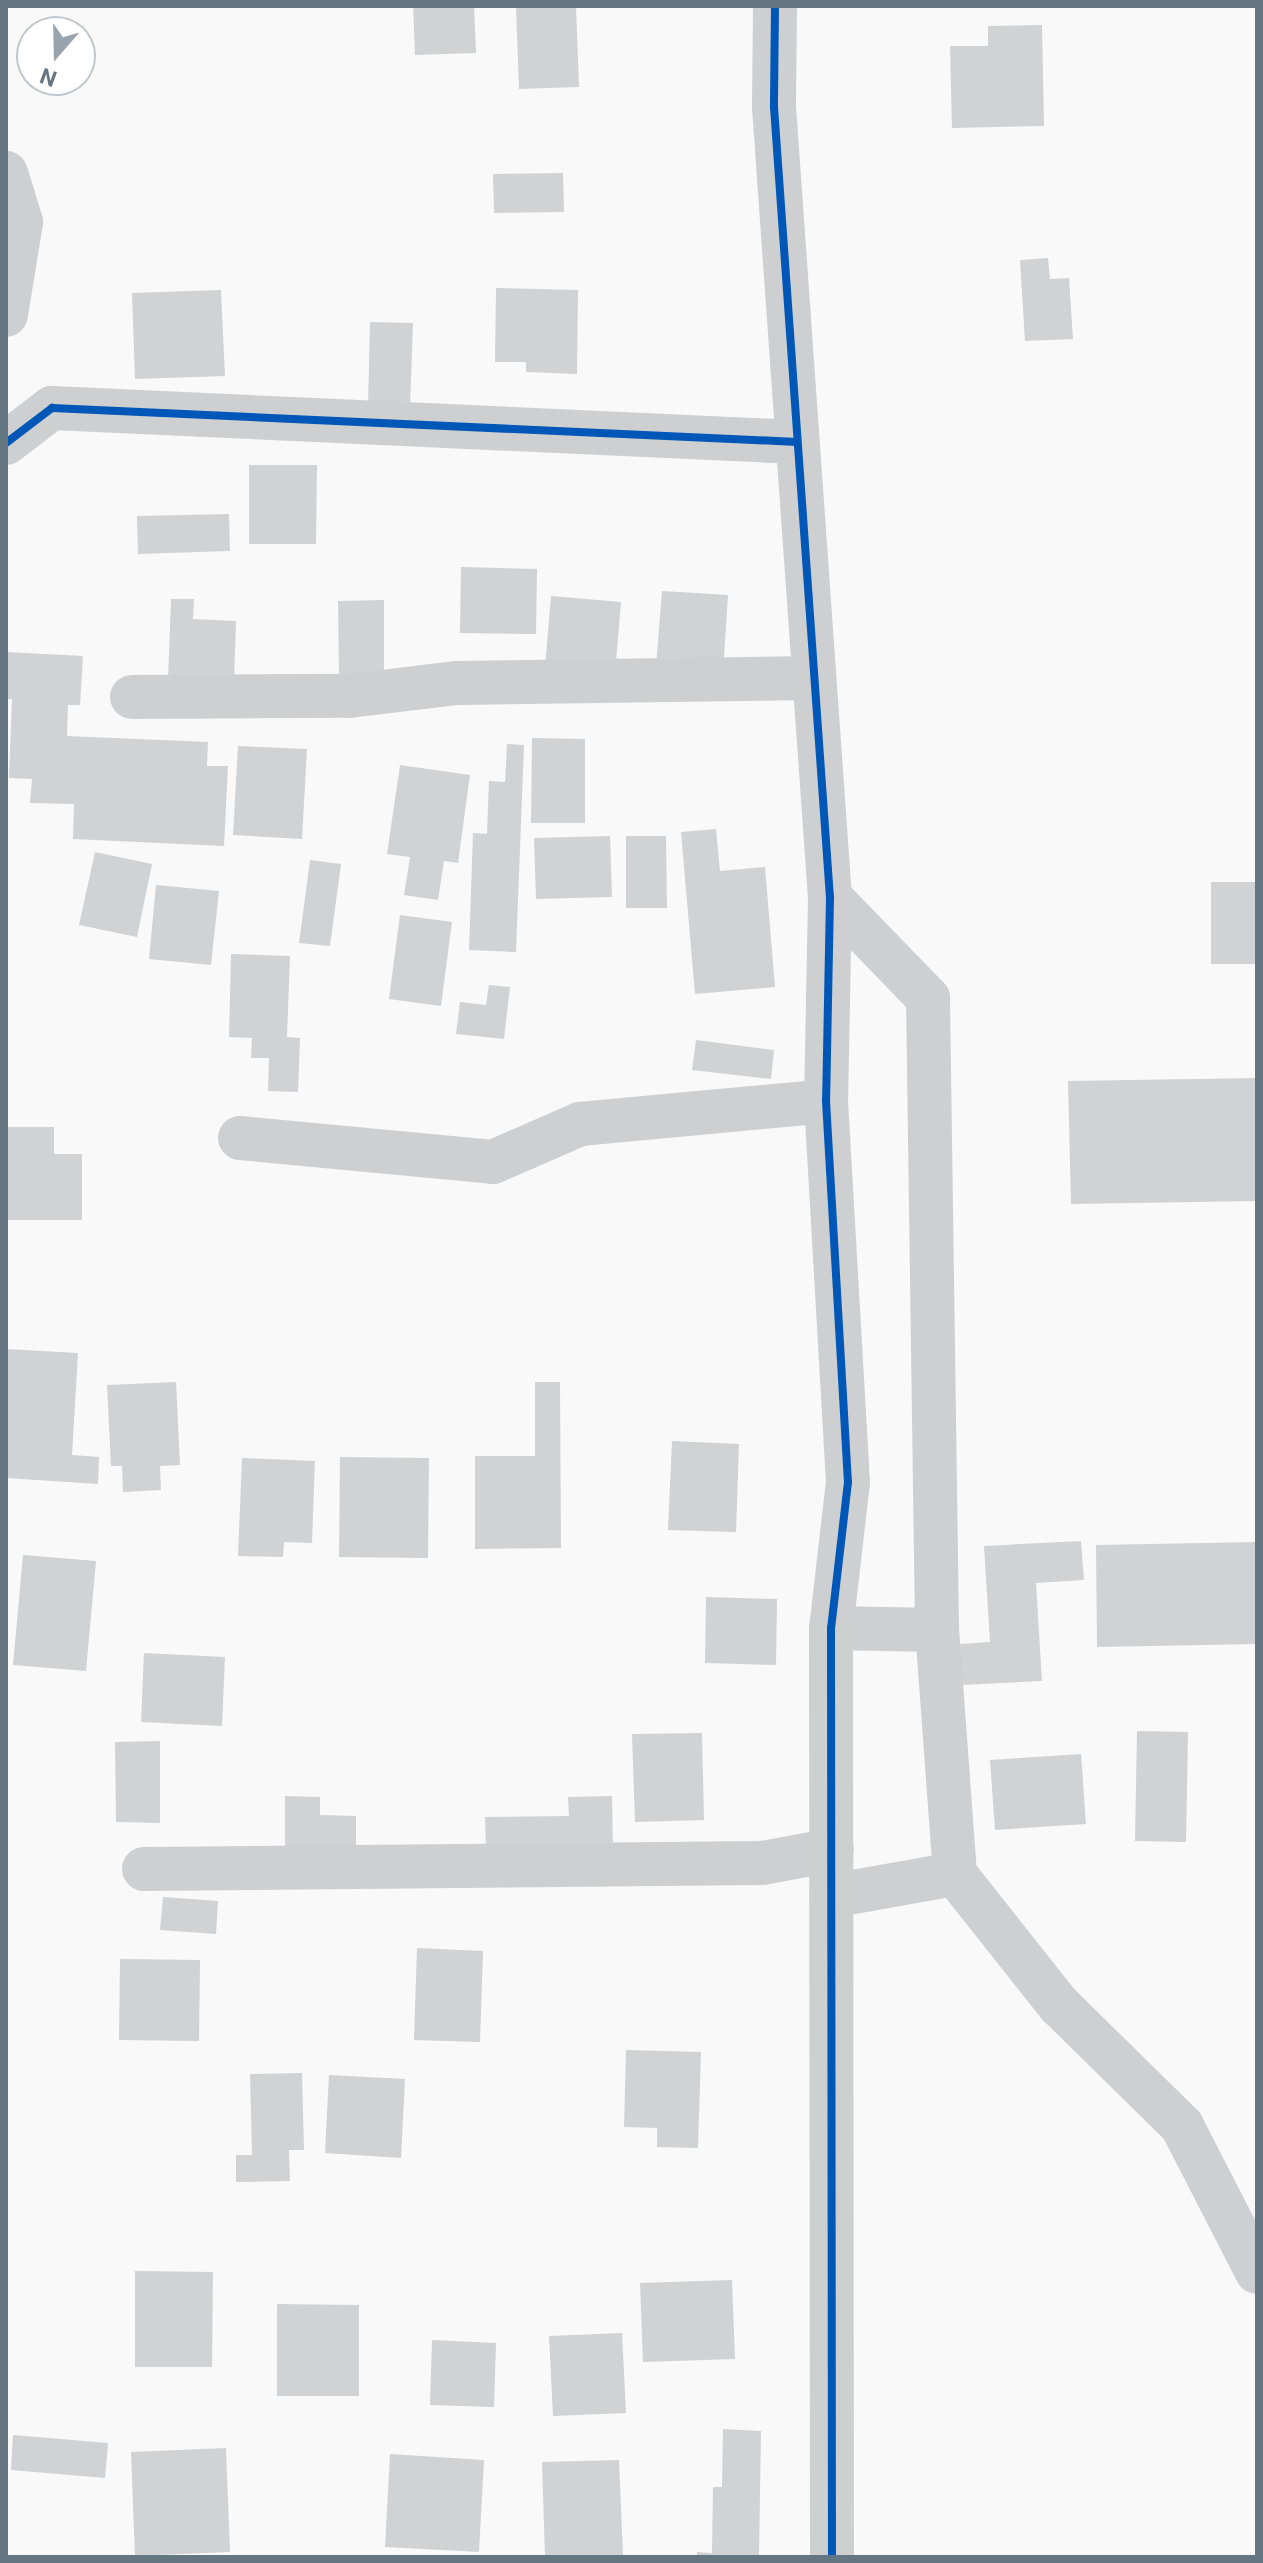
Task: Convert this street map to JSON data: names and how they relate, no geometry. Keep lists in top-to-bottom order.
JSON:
{
  "north": "bottom"
}
